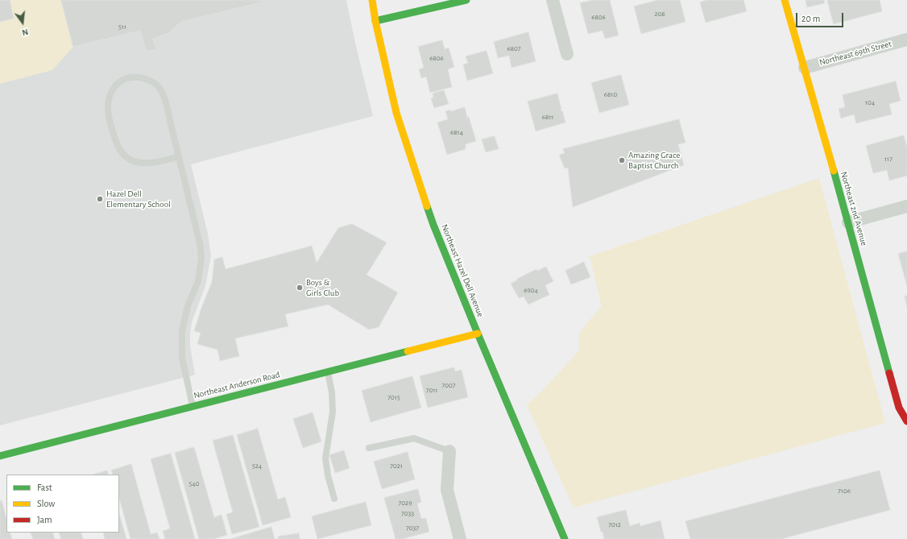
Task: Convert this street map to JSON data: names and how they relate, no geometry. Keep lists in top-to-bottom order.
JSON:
{
  "streets": {
    "street": [
      "Northeast 69th Street",
      "Northeast 2nd Avenue",
      "Northeast Hazel Dell Avenue",
      "Northeast Anderson Road"
    ]
  },
  "crossings": [
    ["Northeast 69th Street", "Northeast 2nd Avenue"],
    ["Northeast Hazel Dell Avenue", "Northeast Anderson Road"]
  ],
  "places": ["Amazing Grace Baptist Church", "Hazel Dell Elementary School", "Boys & Girls Club"],
  "house_numbers": [
    "208",
    "6806",
    "511",
    "6807",
    "6806",
    "6810",
    "104",
    "6811",
    "6814",
    "117",
    "6904",
    "7007",
    "7011",
    "7015",
    "524",
    "7021",
    "540",
    "7106",
    "7029",
    "7033",
    "7012",
    "7037"
  ],
  "legend": ["Fast", "Slow", "Jam"],
  "scale_bar": "20 m",
  "north": "bottom"
}
